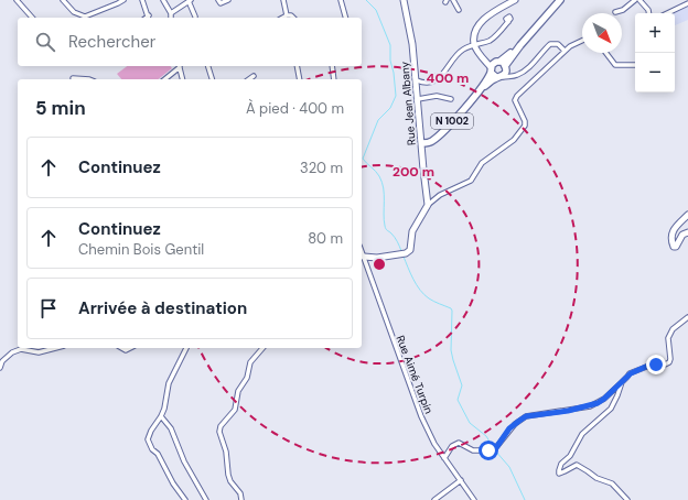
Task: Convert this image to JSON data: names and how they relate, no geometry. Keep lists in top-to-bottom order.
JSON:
{
  "streets": {
    "main road": ["N 1002"],
    "street": ["Rue Jean Albany", "Rue Aimé Turpin"]
  },
  "crossings": [
    ["Rue Jean Albany", "N 1002"]
  ],
  "north": "bottom right",
  "page": {
    "map_buttons": ["+", "−"],
    "search": "Rechercher",
    "heading": ["5 min", "À pied · 400 m"],
    "list": [
      ["Continuez", "320 m"],
      ["Continuez", "Chemin Bois Gentil", "80 m"],
      "Arrivée à destination"
    ]
  },
  "rings": ["400 m", "200 m"]
}
